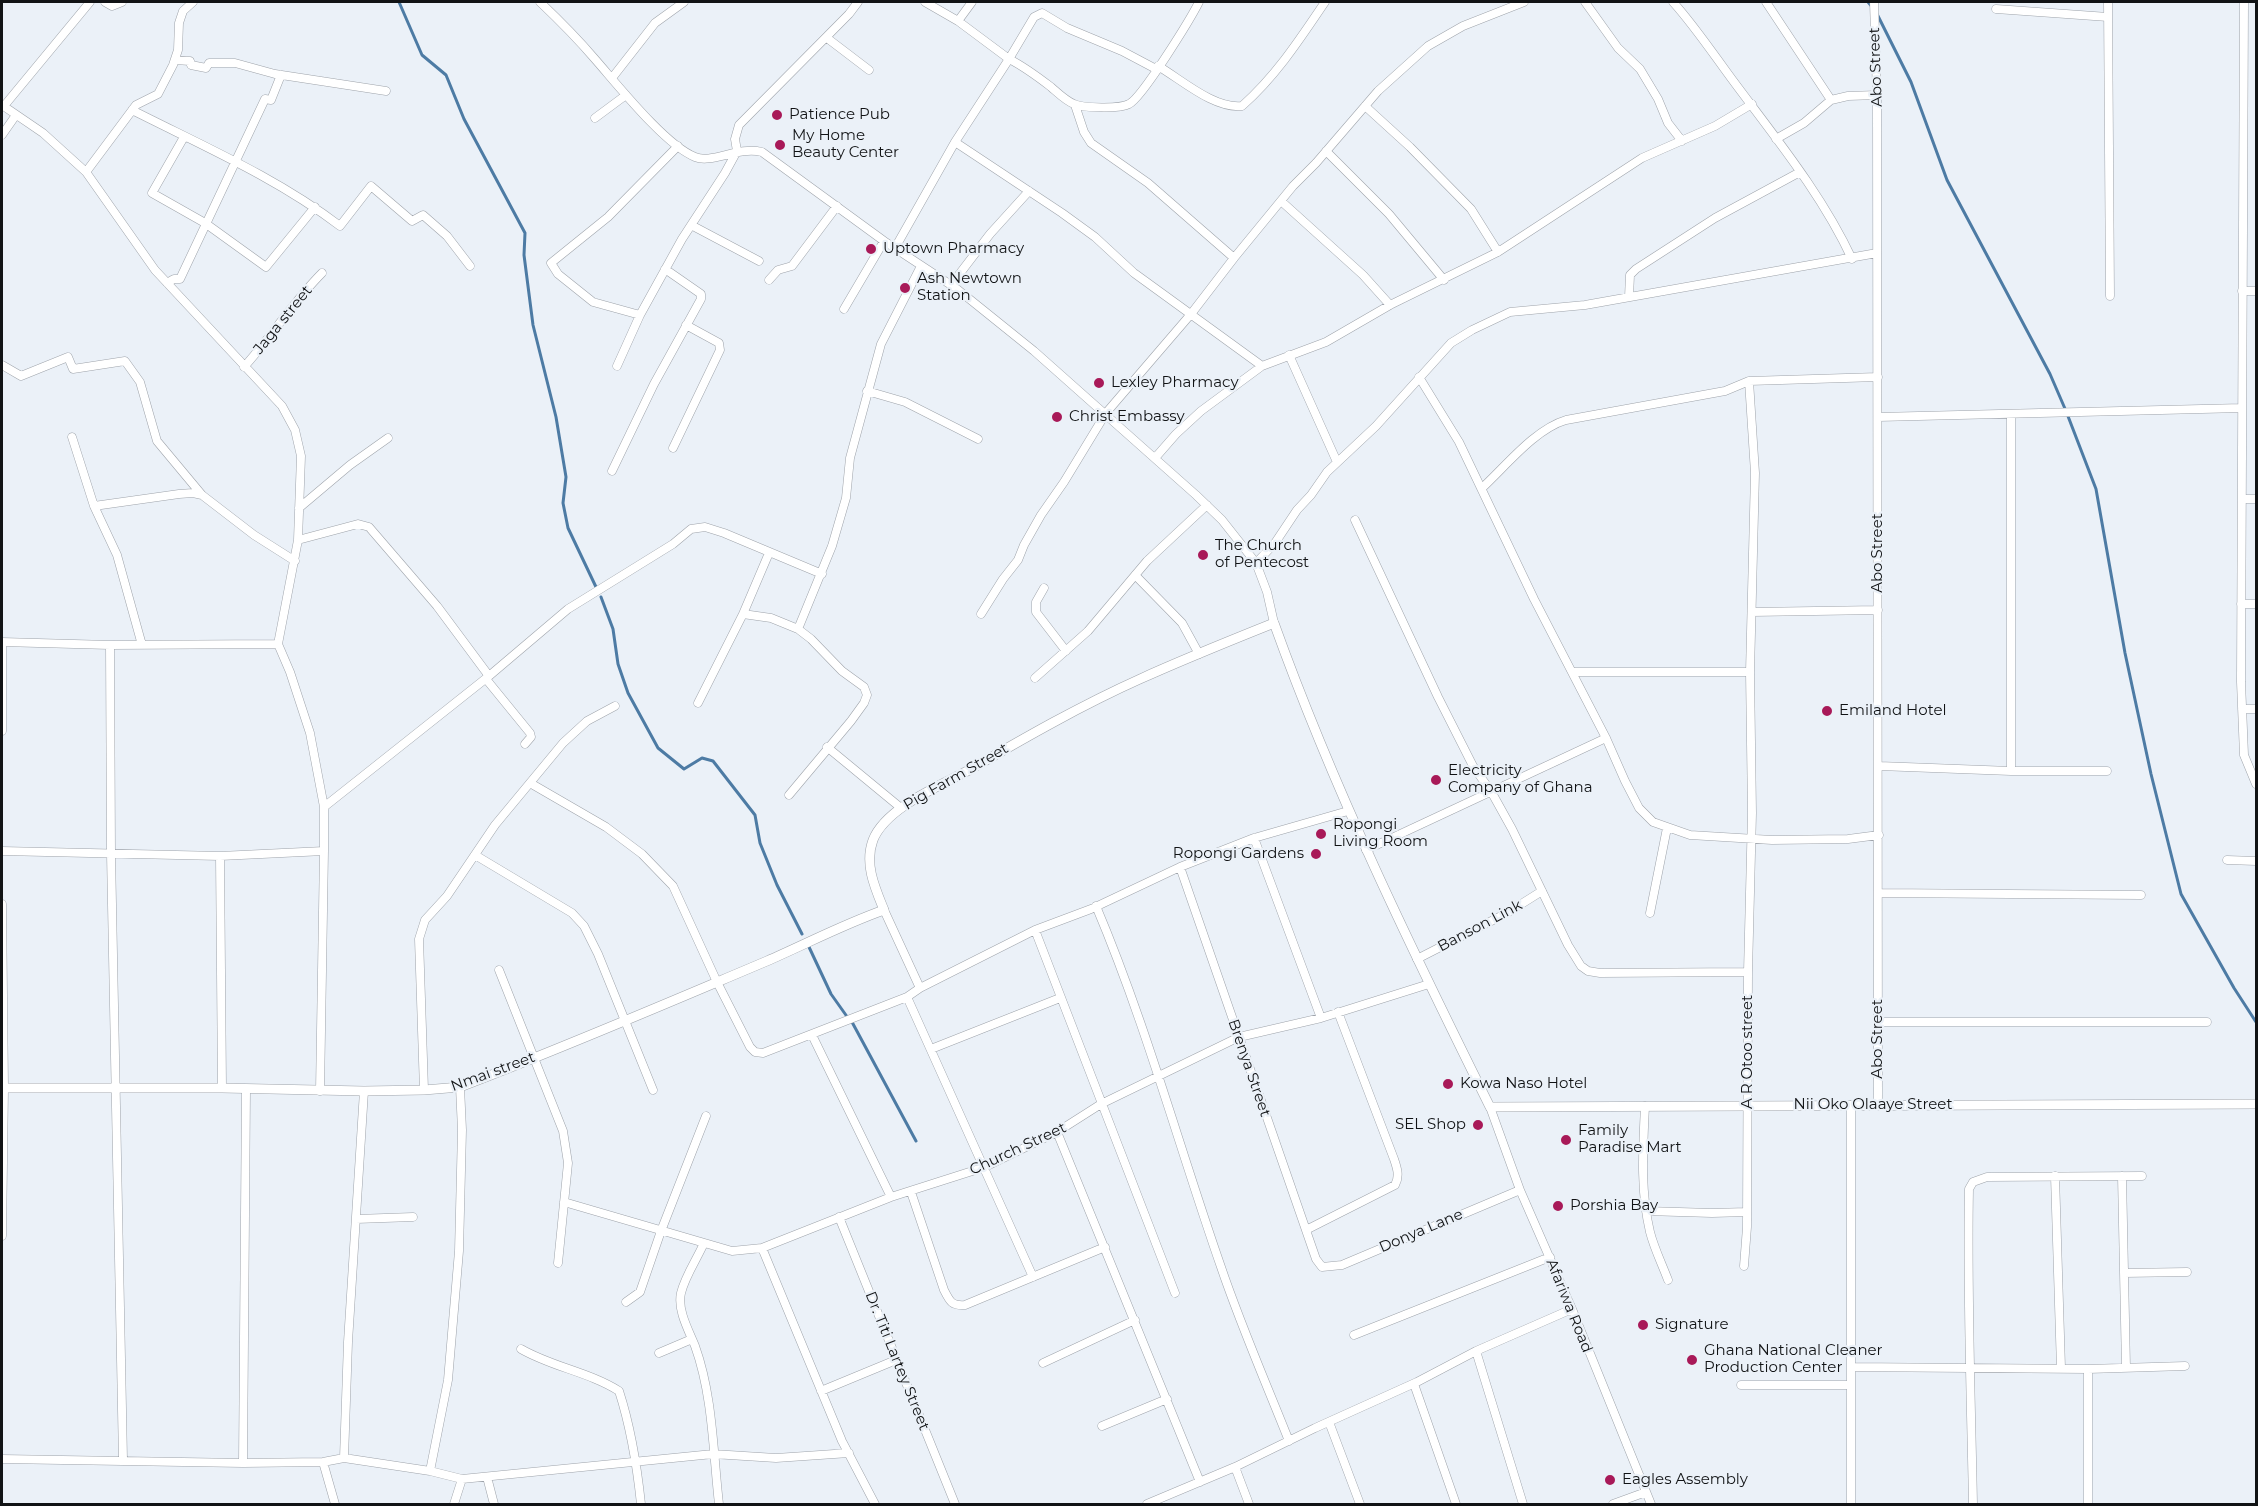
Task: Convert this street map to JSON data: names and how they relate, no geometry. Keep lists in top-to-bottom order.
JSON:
{
  "streets": {
    "street": [
      "Abo Street",
      "Jaga street",
      "Pig Farm Street",
      "Banson Link",
      "A R Otoo street",
      "Brenya Street",
      "Nmai street",
      "Nii Oko Olaaye Street",
      "Church Street",
      "Donya Lane",
      "Afariwa Road",
      "Dr. Titi Lartey Street"
    ]
  },
  "crossings": [
    ["Abo Street", "Nii Oko Olaaye Street"],
    ["Pig Farm Street", "Nmai street"],
    ["A R Otoo street", "Nii Oko Olaaye Street"],
    ["Brenya Street", "Church Street"],
    ["Brenya Street", "Donya Lane"],
    ["Nii Oko Olaaye Street", "Afariwa Road"],
    ["Church Street", "Dr. Titi Lartey Street"],
    ["Donya Lane", "Afariwa Road"]
  ],
  "places": [
    "Patience Pub",
    "My Home Beauty Center",
    "Uptown Pharmacy",
    "Ash Newtown Station",
    "Lexley Pharmacy",
    "Christ Embassy",
    "The Church of Pentecost",
    "Emiland Hotel",
    "Electricity Company of Ghana",
    "Ropongi Living Room",
    "Ropongi Gardens",
    "Kowa Naso Hotel",
    "SEL Shop",
    "Family Paradise Mart",
    "Porshia Bay",
    "Signature",
    "Ghana National Cleaner Production Center",
    "Eagles Assembly"
  ]
}
